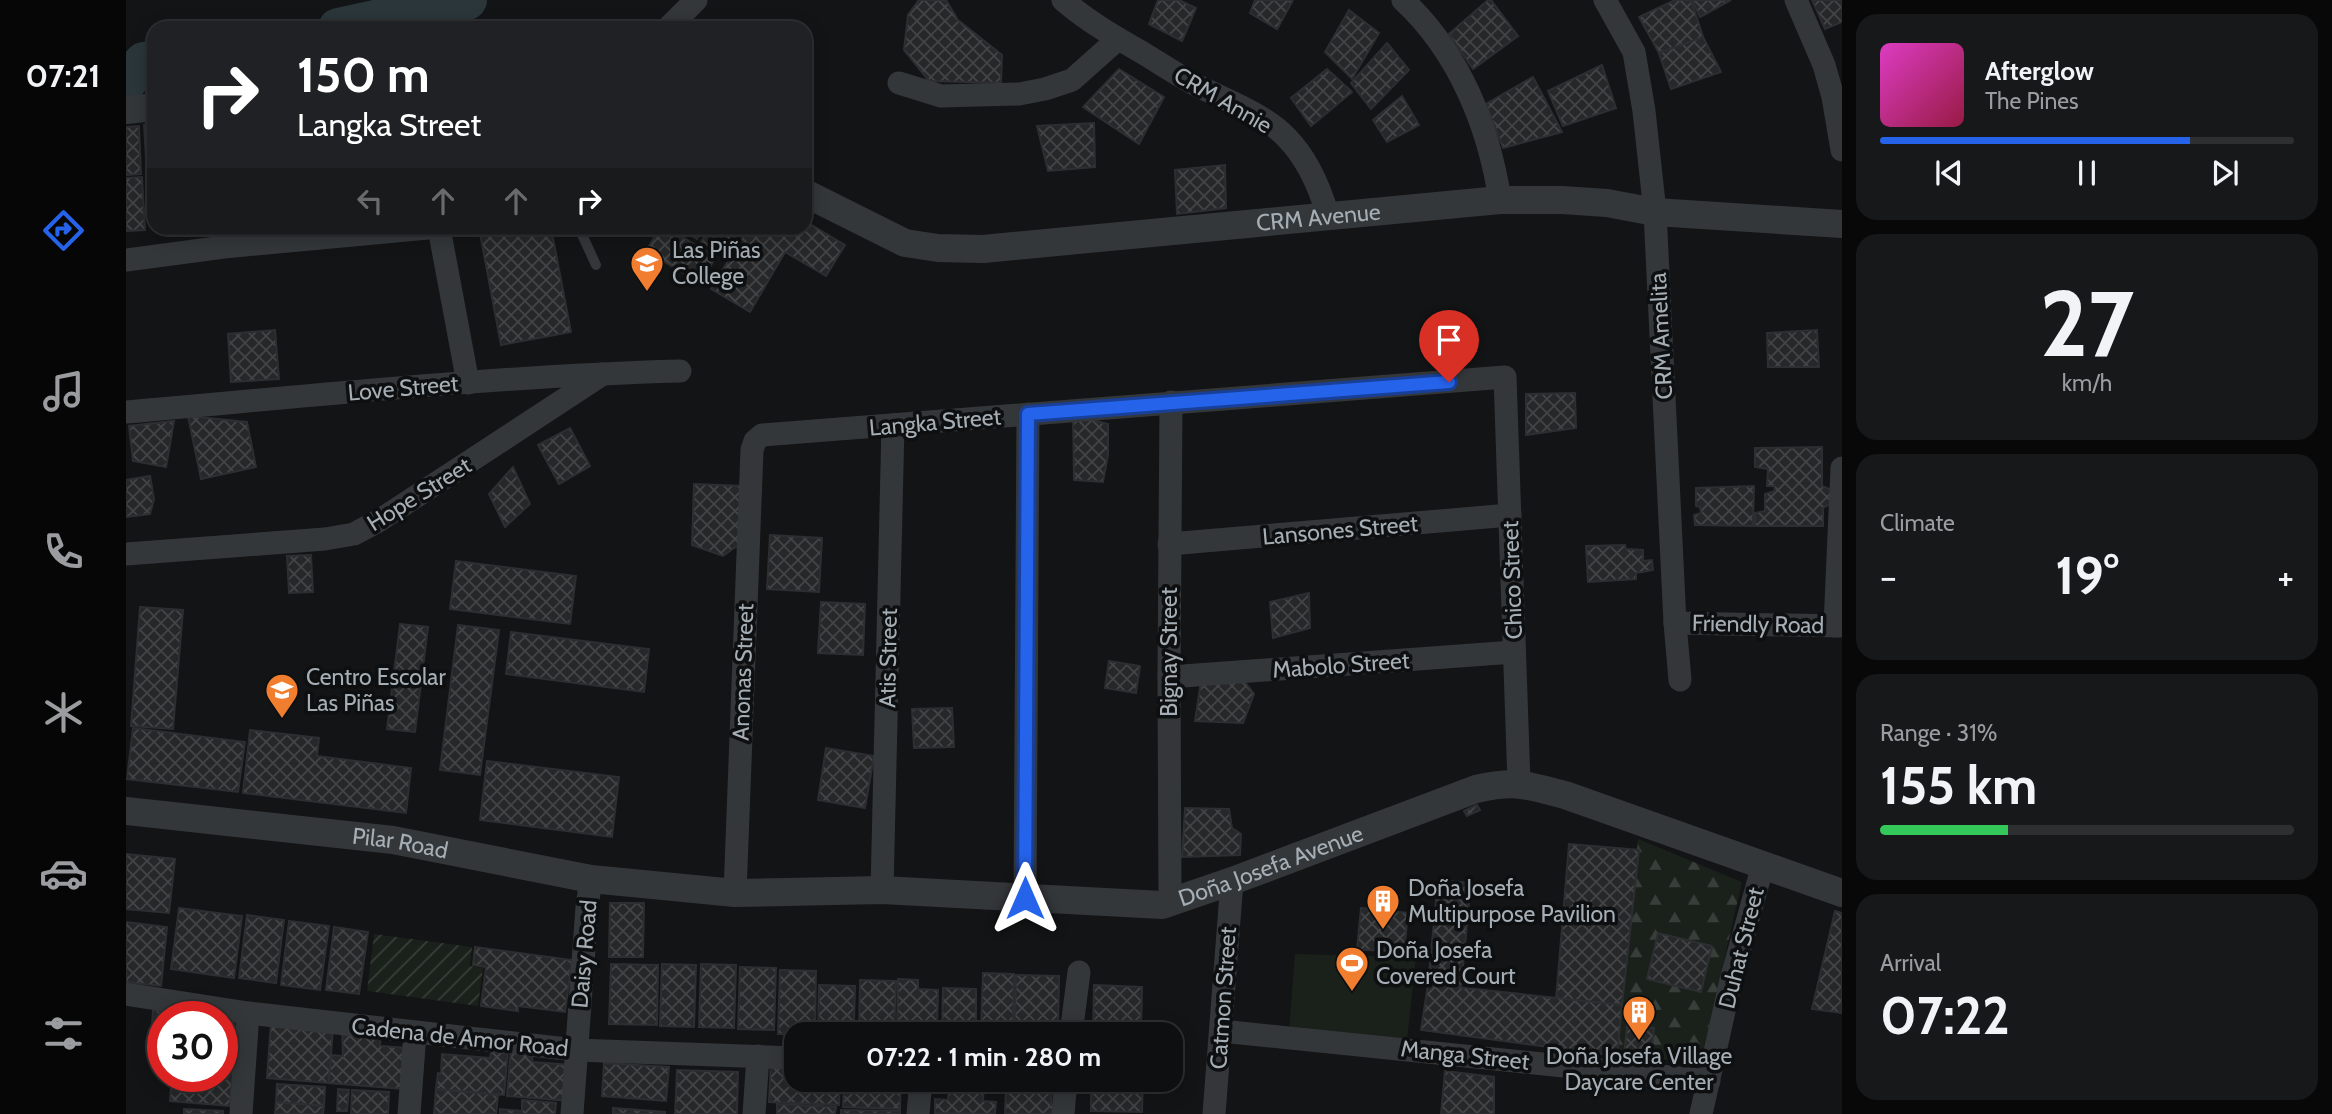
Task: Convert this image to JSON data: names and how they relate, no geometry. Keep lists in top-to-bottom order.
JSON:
{
  "streets": {
    "street": [
      "CRM Annie",
      "CRM Avenue",
      "CRM Amelita",
      "Love Street",
      "Langka Street",
      "Hope Street",
      "Lansones Street",
      "Chico Street",
      "Friendly Road",
      "Bignay Street",
      "Atis Street",
      "Mabolo Street",
      "Anonas Street",
      "Pilar Road",
      "Doña Josefa Avenue",
      "Duhat Street",
      "Daisy Road",
      "Catmon Street",
      "Cadena de Amor Road",
      "Manga Street"
    ]
  },
  "crossings": [
    ["CRM Annie", "CRM Avenue"],
    ["CRM Avenue", "CRM Amelita"],
    ["CRM Amelita", "Friendly Road"],
    ["Love Street", "Hope Street"],
    ["Langka Street", "Chico Street"],
    ["Langka Street", "Bignay Street"],
    ["Langka Street", "Atis Street"],
    ["Langka Street", "Anonas Street"],
    ["Lansones Street", "Chico Street"],
    ["Lansones Street", "Bignay Street"],
    ["Chico Street", "Mabolo Street"],
    ["Chico Street", "Doña Josefa Avenue"],
    ["Bignay Street", "Mabolo Street"],
    ["Bignay Street", "Doña Josefa Avenue"],
    ["Atis Street", "Doña Josefa Avenue"],
    ["Anonas Street", "Doña Josefa Avenue"],
    ["Pilar Road", "Doña Josefa Avenue"],
    ["Pilar Road", "Daisy Road"],
    ["Doña Josefa Avenue", "Duhat Street"],
    ["Doña Josefa Avenue", "Catmon Street"],
    ["Duhat Street", "Manga Street"],
    ["Daisy Road", "Cadena de Amor Road"],
    ["Catmon Street", "Manga Street"]
  ],
  "places": {
    "school or university": ["Las Piñas College", "Centro Escolar Las Piñas"],
    "building": ["Doña Josefa Multipurpose Pavilion", "Doña Josefa Village Daycare Center"],
    "sports": ["Doña Josefa Covered Court"]
  },
  "page": {
    "tabs": "07:21",
    "turn": ["150 m", "Langka Street"],
    "song": ["Afterglow", "The Pines"],
    "tile": [
      ["27", "km/h"],
      "Climate",
      ["Range · 31%", "155 km"],
      ["Arrival", "07:22"]
    ],
    "heat": ["−", "19°", "+"],
    "limit": "30",
    "trip": "07:22 · 1 min · 280 m"
  }
}
